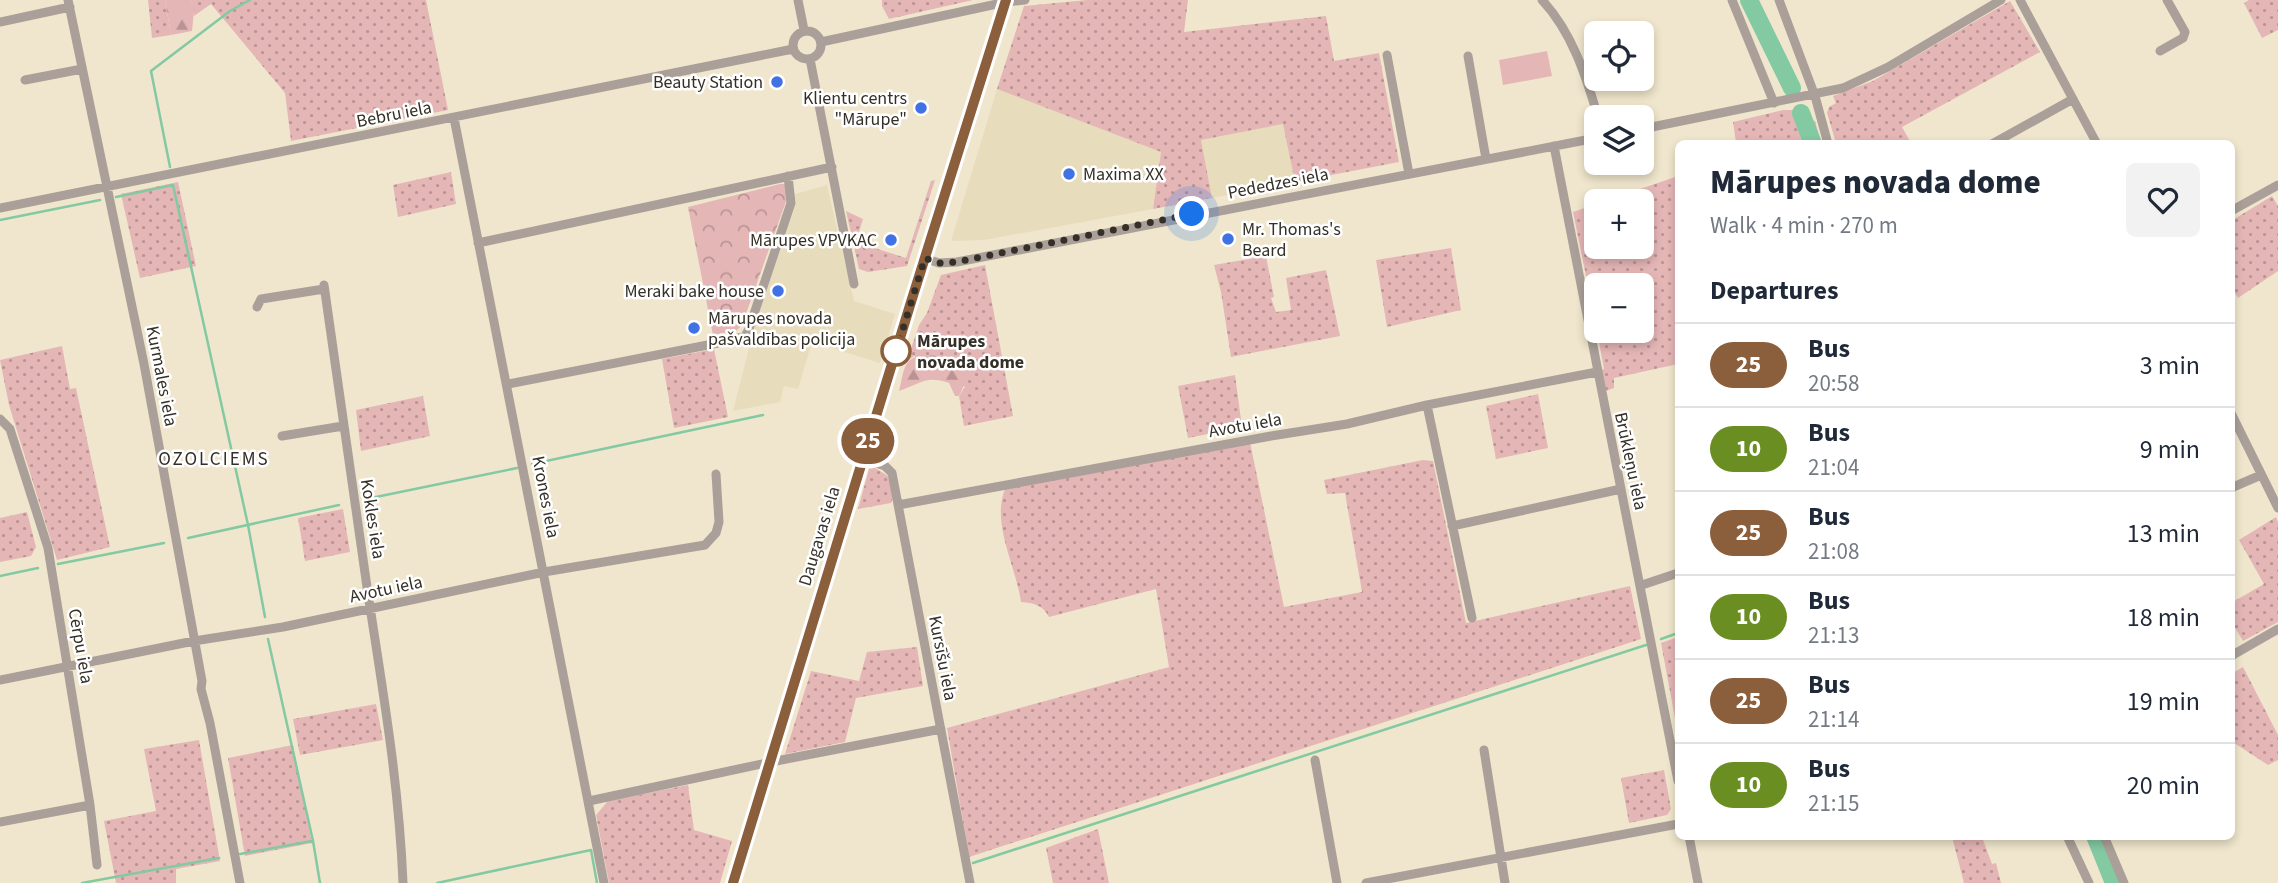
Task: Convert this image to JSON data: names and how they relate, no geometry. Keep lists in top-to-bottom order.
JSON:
{
  "streets": {
    "main road": ["Daugavas iela"],
    "street": [
      "Bebru iela",
      "Pededzes iela",
      "Kurmales iela",
      "Avotu iela",
      "Brūkleņu iela",
      "Krones iela",
      "Kokles iela",
      "Cērpu iela",
      "Kursīšu iela"
    ]
  },
  "crossings": [
    ["Bebru iela", "Kurmales iela"],
    ["Bebru iela", "Krones iela"],
    ["Pededzes iela", "Brūkleņu iela"],
    ["Pededzes iela", "Daugavas iela"],
    ["Kurmales iela", "Avotu iela"],
    ["Avotu iela", "Brūkleņu iela"],
    ["Avotu iela", "Krones iela"],
    ["Avotu iela", "Kokles iela"],
    ["Avotu iela", "Cērpu iela"],
    ["Avotu iela", "Kursīšu iela"],
    ["Daugavas iela", "Kursīšu iela"]
  ],
  "districts": ["OZOLCIEMS"],
  "places": [
    "Beauty Station",
    "Klientu centrs \"Mārupe\"",
    "Maxima XX",
    "Mr. Thomas's Beard",
    "Mārupes VPVKAC",
    "Meraki bake house",
    "Mārupes novada pašvaldības policija",
    "Mārupes novada dome"
  ],
  "lines": ["bus line 25"],
  "page": {
    "on_map": "25",
    "map_buttons": ["+", "−"],
    "heading": [
      ["Mārupes novada dome", "Walk · 4 min · 270 m"],
      "Departures"
    ],
    "list": [
      {
        "mark": "25",
        "name": "Bus",
        "note": "20:58",
        "value": "3 min"
      },
      {
        "mark": "10",
        "name": "Bus",
        "note": "21:04",
        "value": "9 min"
      },
      {
        "mark": "25",
        "name": "Bus",
        "note": "21:08",
        "value": "13 min"
      },
      {
        "mark": "10",
        "name": "Bus",
        "note": "21:13",
        "value": "18 min"
      },
      {
        "mark": "25",
        "name": "Bus",
        "note": "21:14",
        "value": "19 min"
      },
      {
        "mark": "10",
        "name": "Bus",
        "note": "21:15",
        "value": "20 min"
      }
    ]
  }
}
